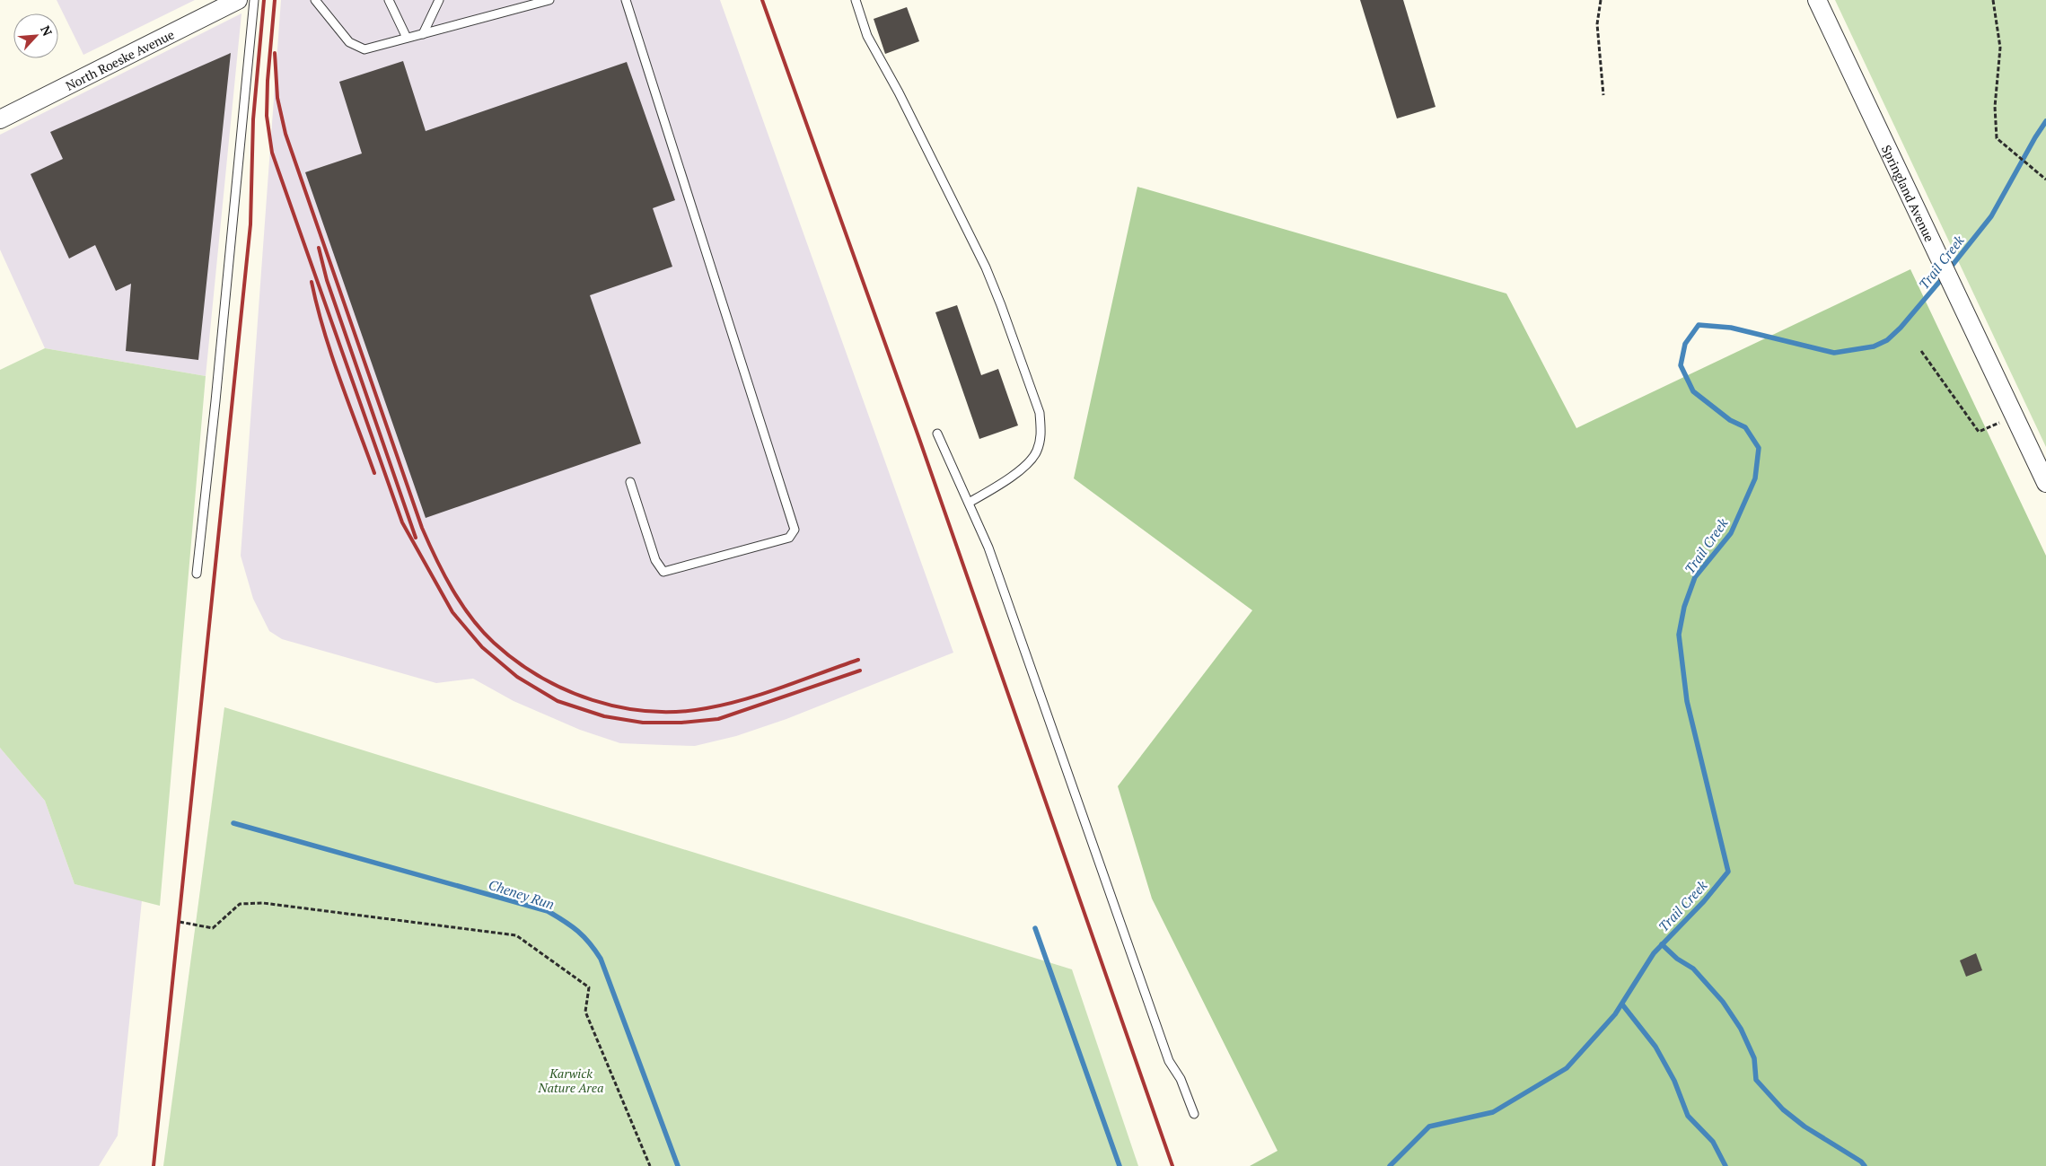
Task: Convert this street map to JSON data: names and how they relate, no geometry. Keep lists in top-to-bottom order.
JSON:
{
  "streets": {
    "street": ["North Roeske Avenue", "Springland Avenue"]
  },
  "water": ["Trail Creek", "Cheney Run"],
  "parks": ["Karwick Nature Area"],
  "north": "top right"
}
